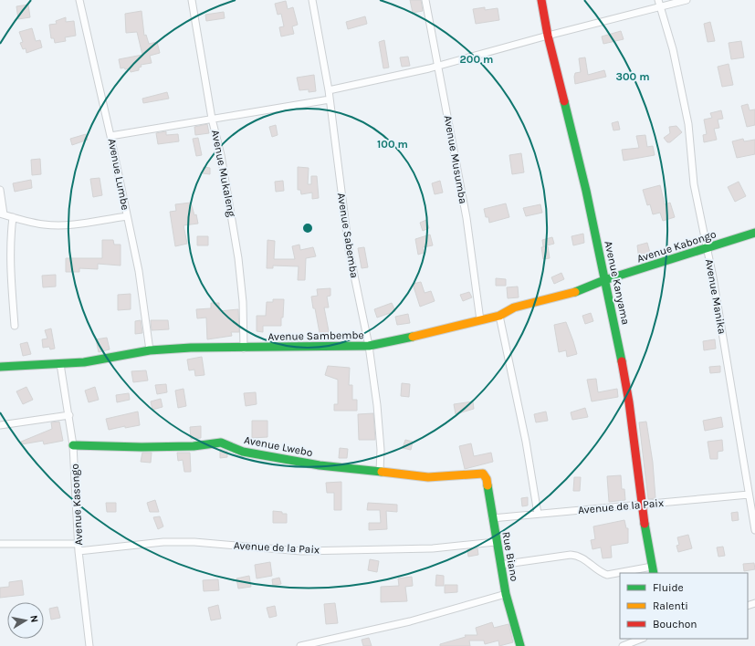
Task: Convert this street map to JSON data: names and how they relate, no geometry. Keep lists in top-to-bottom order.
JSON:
{
  "streets": {
    "street": [
      "Avenue Musumba",
      "Avenue Mukaleng",
      "Avenue Lumbe",
      "Avenue Sabemba",
      "Avenue Kabongo",
      "Avenue Kanyama",
      "Avenue Manika",
      "Avenue Sambembe",
      "Avenue Lwebo",
      "Avenue Kasongo",
      "Avenue de la Paix",
      "Rue Biano"
    ]
  },
  "crossings": [
    ["Avenue Musumba", "Avenue Sambembe"],
    ["Avenue Mukaleng", "Avenue Sambembe"],
    ["Avenue Lumbe", "Avenue Sambembe"],
    ["Avenue Sabemba", "Avenue Sambembe"],
    ["Avenue Sabemba", "Avenue Lwebo"],
    ["Avenue Kabongo", "Avenue Kanyama"],
    ["Avenue Kabongo", "Avenue Manika"],
    ["Avenue Kabongo", "Avenue Sambembe"],
    ["Avenue Kanyama", "Avenue de la Paix"],
    ["Avenue Manika", "Avenue de la Paix"],
    ["Avenue Sambembe", "Avenue Kasongo"],
    ["Avenue Lwebo", "Avenue Kasongo"],
    ["Avenue Lwebo", "Rue Biano"],
    ["Avenue Kasongo", "Avenue de la Paix"],
    ["Avenue de la Paix", "Rue Biano"]
  ],
  "legend": ["Fluide", "Ralenti", "Bouchon"],
  "north": "right",
  "rings": ["200 m", "300 m", "100 m"]
}
